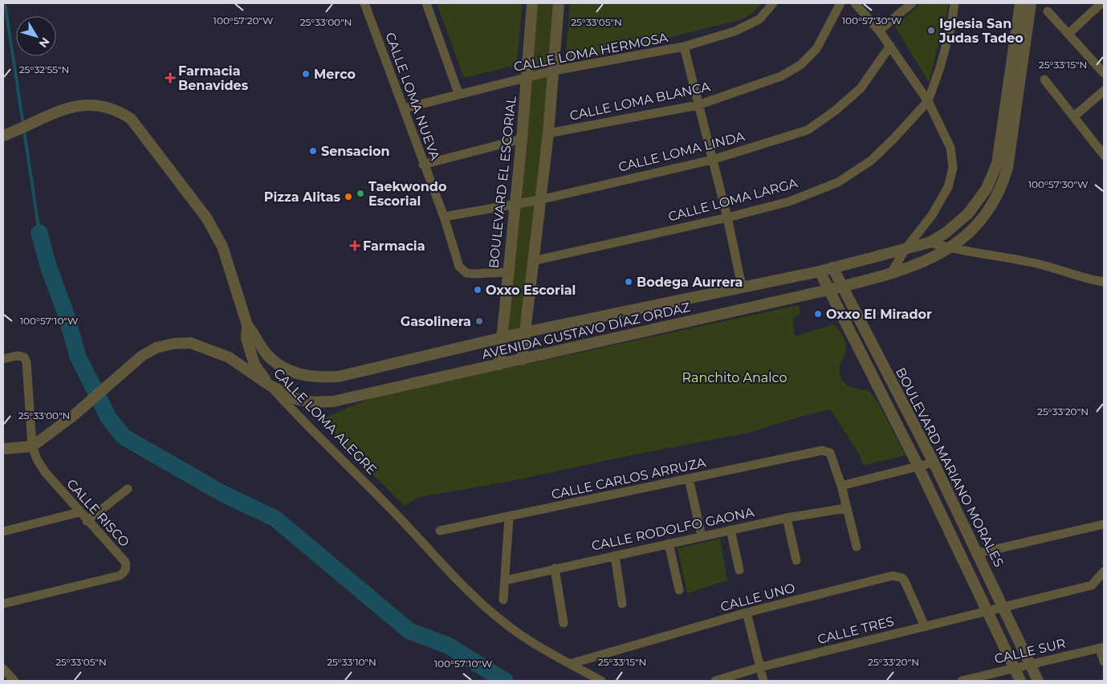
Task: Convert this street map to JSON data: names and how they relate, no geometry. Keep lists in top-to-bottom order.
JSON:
{
  "streets": {
    "street": [
      "CALLE LOMA HERMOSA",
      "CALLE LOMA NUEVA",
      "CALLE LOMA BLANCA",
      "CALLE LOMA LINDA",
      "BOULEVARD EL ESCORIAL",
      "CALLE LOMA LARGA",
      "AVENIDA GUSTAVO DÍAZ ORDAZ",
      "CALLE LOMA ALEGRE",
      "BOULEVARD MARIANO MORALES",
      "CALLE CARLOS ARRUZA",
      "CALLE RISCO",
      "CALLE RODOLFO GAONA",
      "CALLE UNO",
      "CALLE TRES",
      "CALLE SUR"
    ]
  },
  "crossings": [
    ["CALLE LOMA HERMOSA", "CALLE LOMA NUEVA"],
    ["CALLE LOMA HERMOSA", "BOULEVARD EL ESCORIAL"],
    ["CALLE LOMA NUEVA", "CALLE LOMA LINDA"],
    ["CALLE LOMA NUEVA", "BOULEVARD EL ESCORIAL"],
    ["CALLE LOMA LINDA", "BOULEVARD EL ESCORIAL"],
    ["BOULEVARD EL ESCORIAL", "AVENIDA GUSTAVO DÍAZ ORDAZ"],
    ["AVENIDA GUSTAVO DÍAZ ORDAZ", "CALLE LOMA ALEGRE"],
    ["AVENIDA GUSTAVO DÍAZ ORDAZ", "BOULEVARD MARIANO MORALES"],
    ["AVENIDA GUSTAVO DÍAZ ORDAZ", "CALLE RISCO"],
    ["CALLE LOMA ALEGRE", "CALLE UNO"],
    ["BOULEVARD MARIANO MORALES", "CALLE TRES"],
    ["BOULEVARD MARIANO MORALES", "CALLE SUR"],
    ["CALLE UNO", "CALLE TRES"]
  ],
  "parks": ["Ranchito Analco"],
  "places": {
    "other": [
      "Iglesia San Judas Tadeo",
      "Merco",
      "Sensacion",
      "Taekwondo Escorial",
      "Pizza Alitas",
      "Bodega Aurrera",
      "Oxxo Escorial",
      "Oxxo El Mirador",
      "Gasolinera"
    ],
    "health": ["Farmacia Benavides", "Farmacia"]
  },
  "north": "bottom right",
  "coordinates": [
    "100°57'30\"W",
    "100°57'20\"W",
    "25°33'00\"N",
    "25°33'05\"N",
    "25°33'15\"N",
    "25°32'55\"N",
    "100°57'10\"W",
    "25°33'20\"N",
    "25°33'10\"N"
  ]
}
